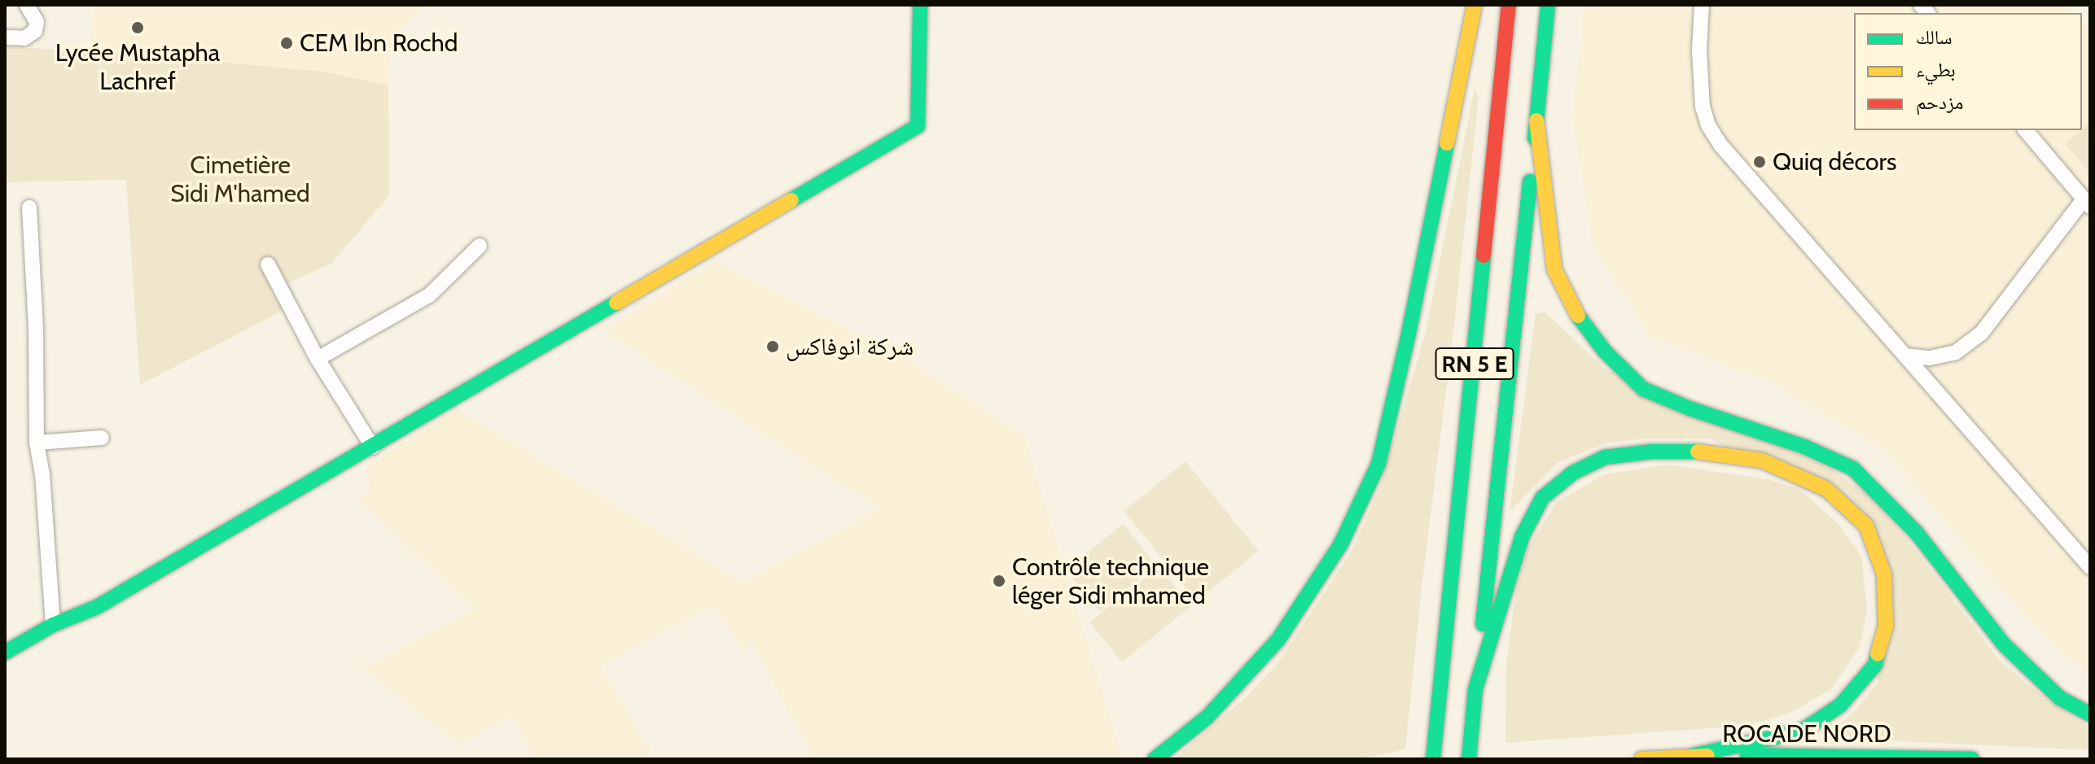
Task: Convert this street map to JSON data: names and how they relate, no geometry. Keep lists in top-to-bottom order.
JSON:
{
  "streets": {
    "main road": ["RN 5 E", "ROCADE NORD"]
  },
  "parks": ["Cimetière Sidi M'hamed"],
  "places": [
    "Lycée Mustapha Lachref",
    "CEM Ibn Rochd",
    "Quiq décors",
    "شركة انوفاكس",
    "Contrôle technique léger Sidi mhamed"
  ],
  "legend": ["سالك", "بطيء", "مزدحم"]
}
